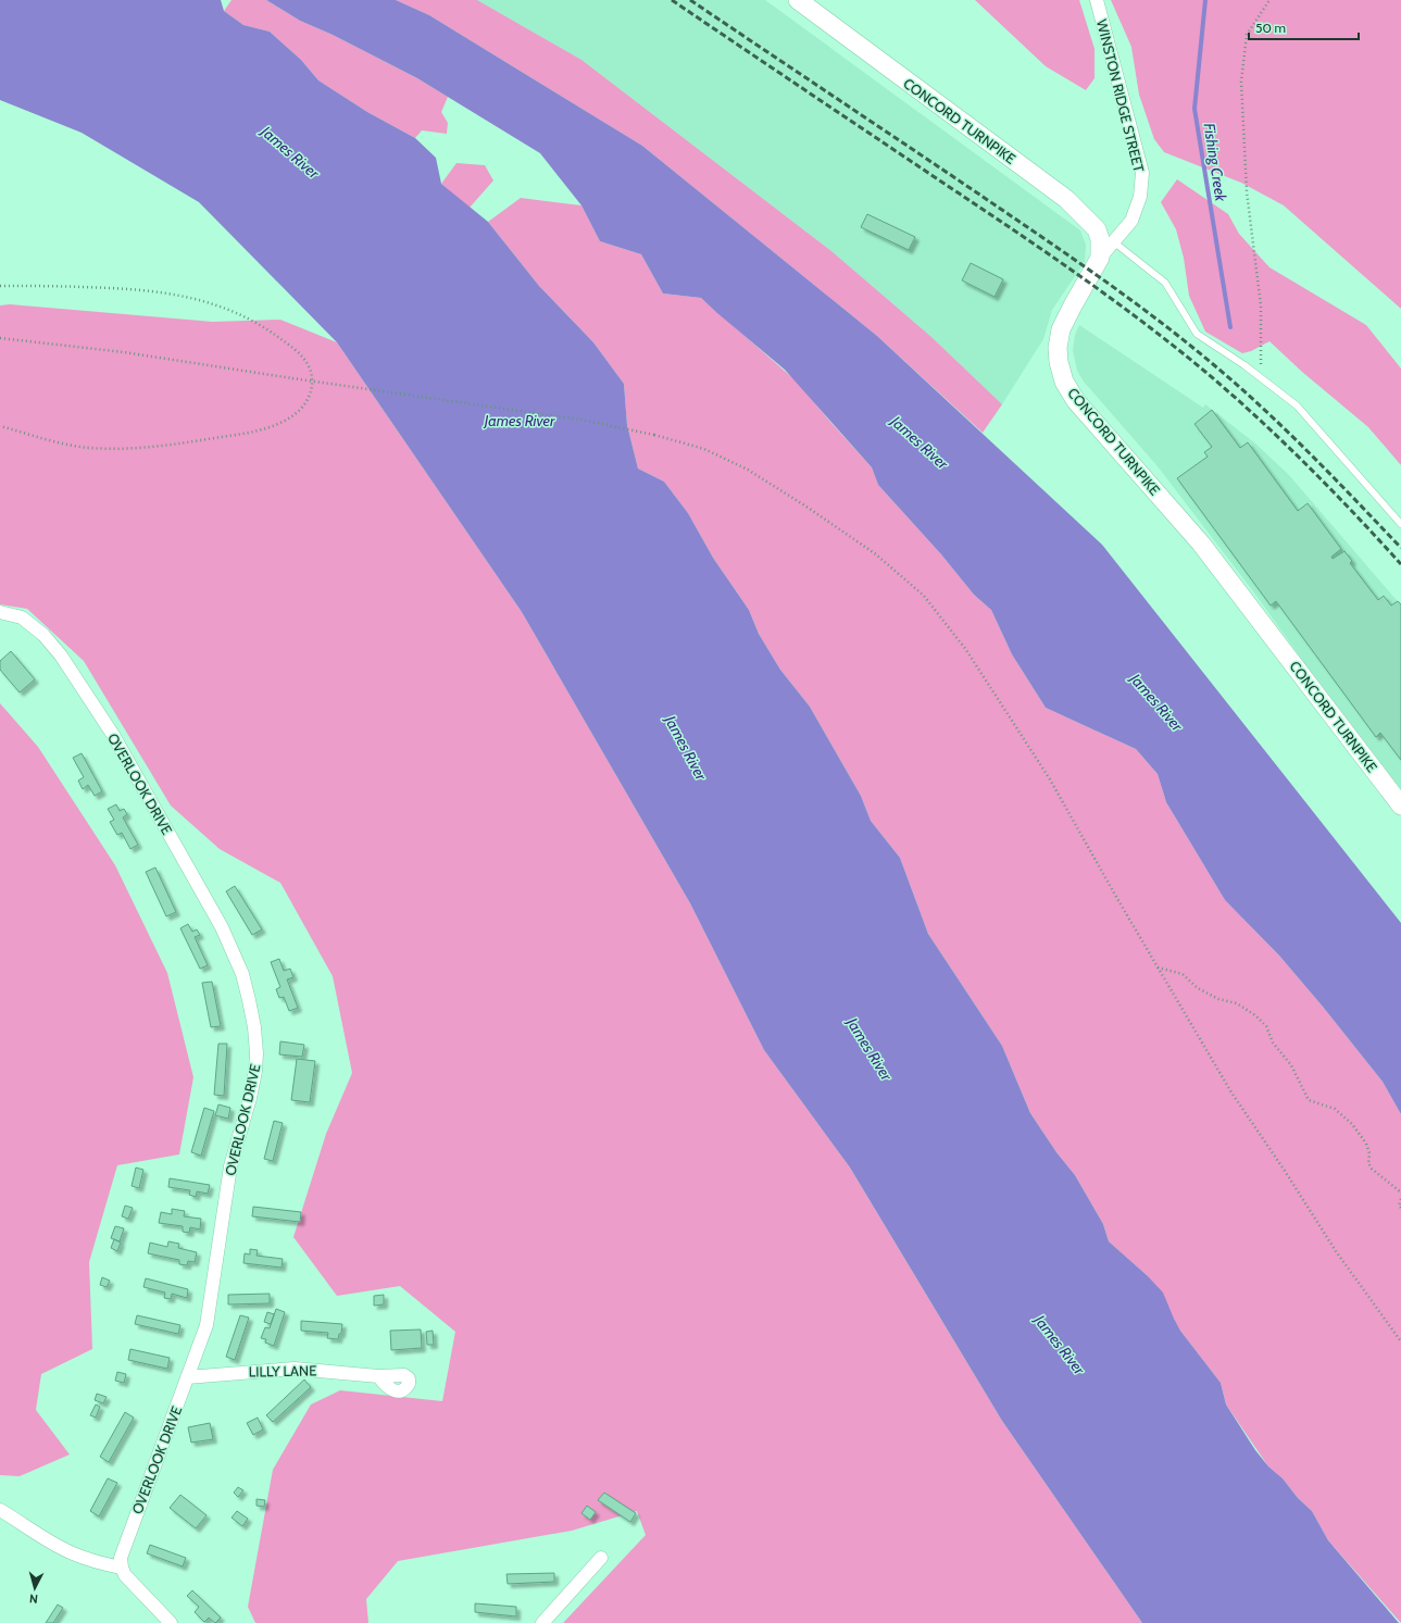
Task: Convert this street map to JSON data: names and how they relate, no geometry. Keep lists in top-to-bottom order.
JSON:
{
  "streets": {
    "street": [
      "WINSTON RIDGE STREET",
      "CONCORD TURNPIKE",
      "OVERLOOK DRIVE",
      "LILLY LANE"
    ]
  },
  "crossings": [
    ["WINSTON RIDGE STREET", "CONCORD TURNPIKE"],
    ["OVERLOOK DRIVE", "LILLY LANE"]
  ],
  "water": ["James River", "Fishing Creek"],
  "scale_bar": "50 m",
  "north": "bottom"
}
